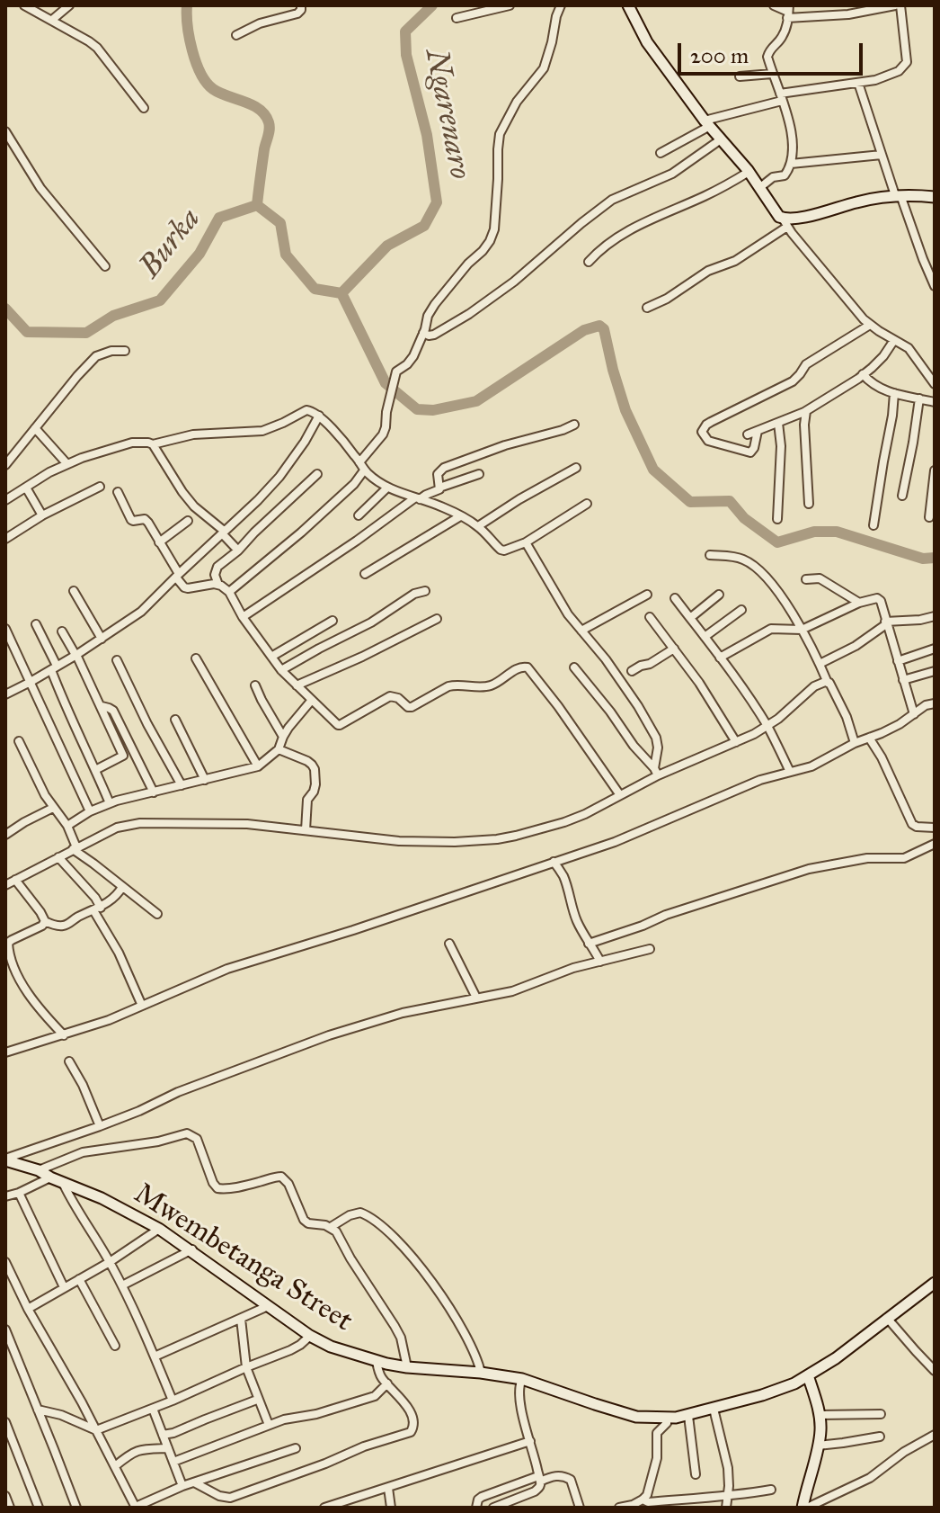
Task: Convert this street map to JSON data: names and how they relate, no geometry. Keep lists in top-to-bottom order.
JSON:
{
  "streets": {
    "street": ["Mwembetanga Street"]
  },
  "water": ["Ngarenaro", "Burka"],
  "scale_bar": "200 m"
}
